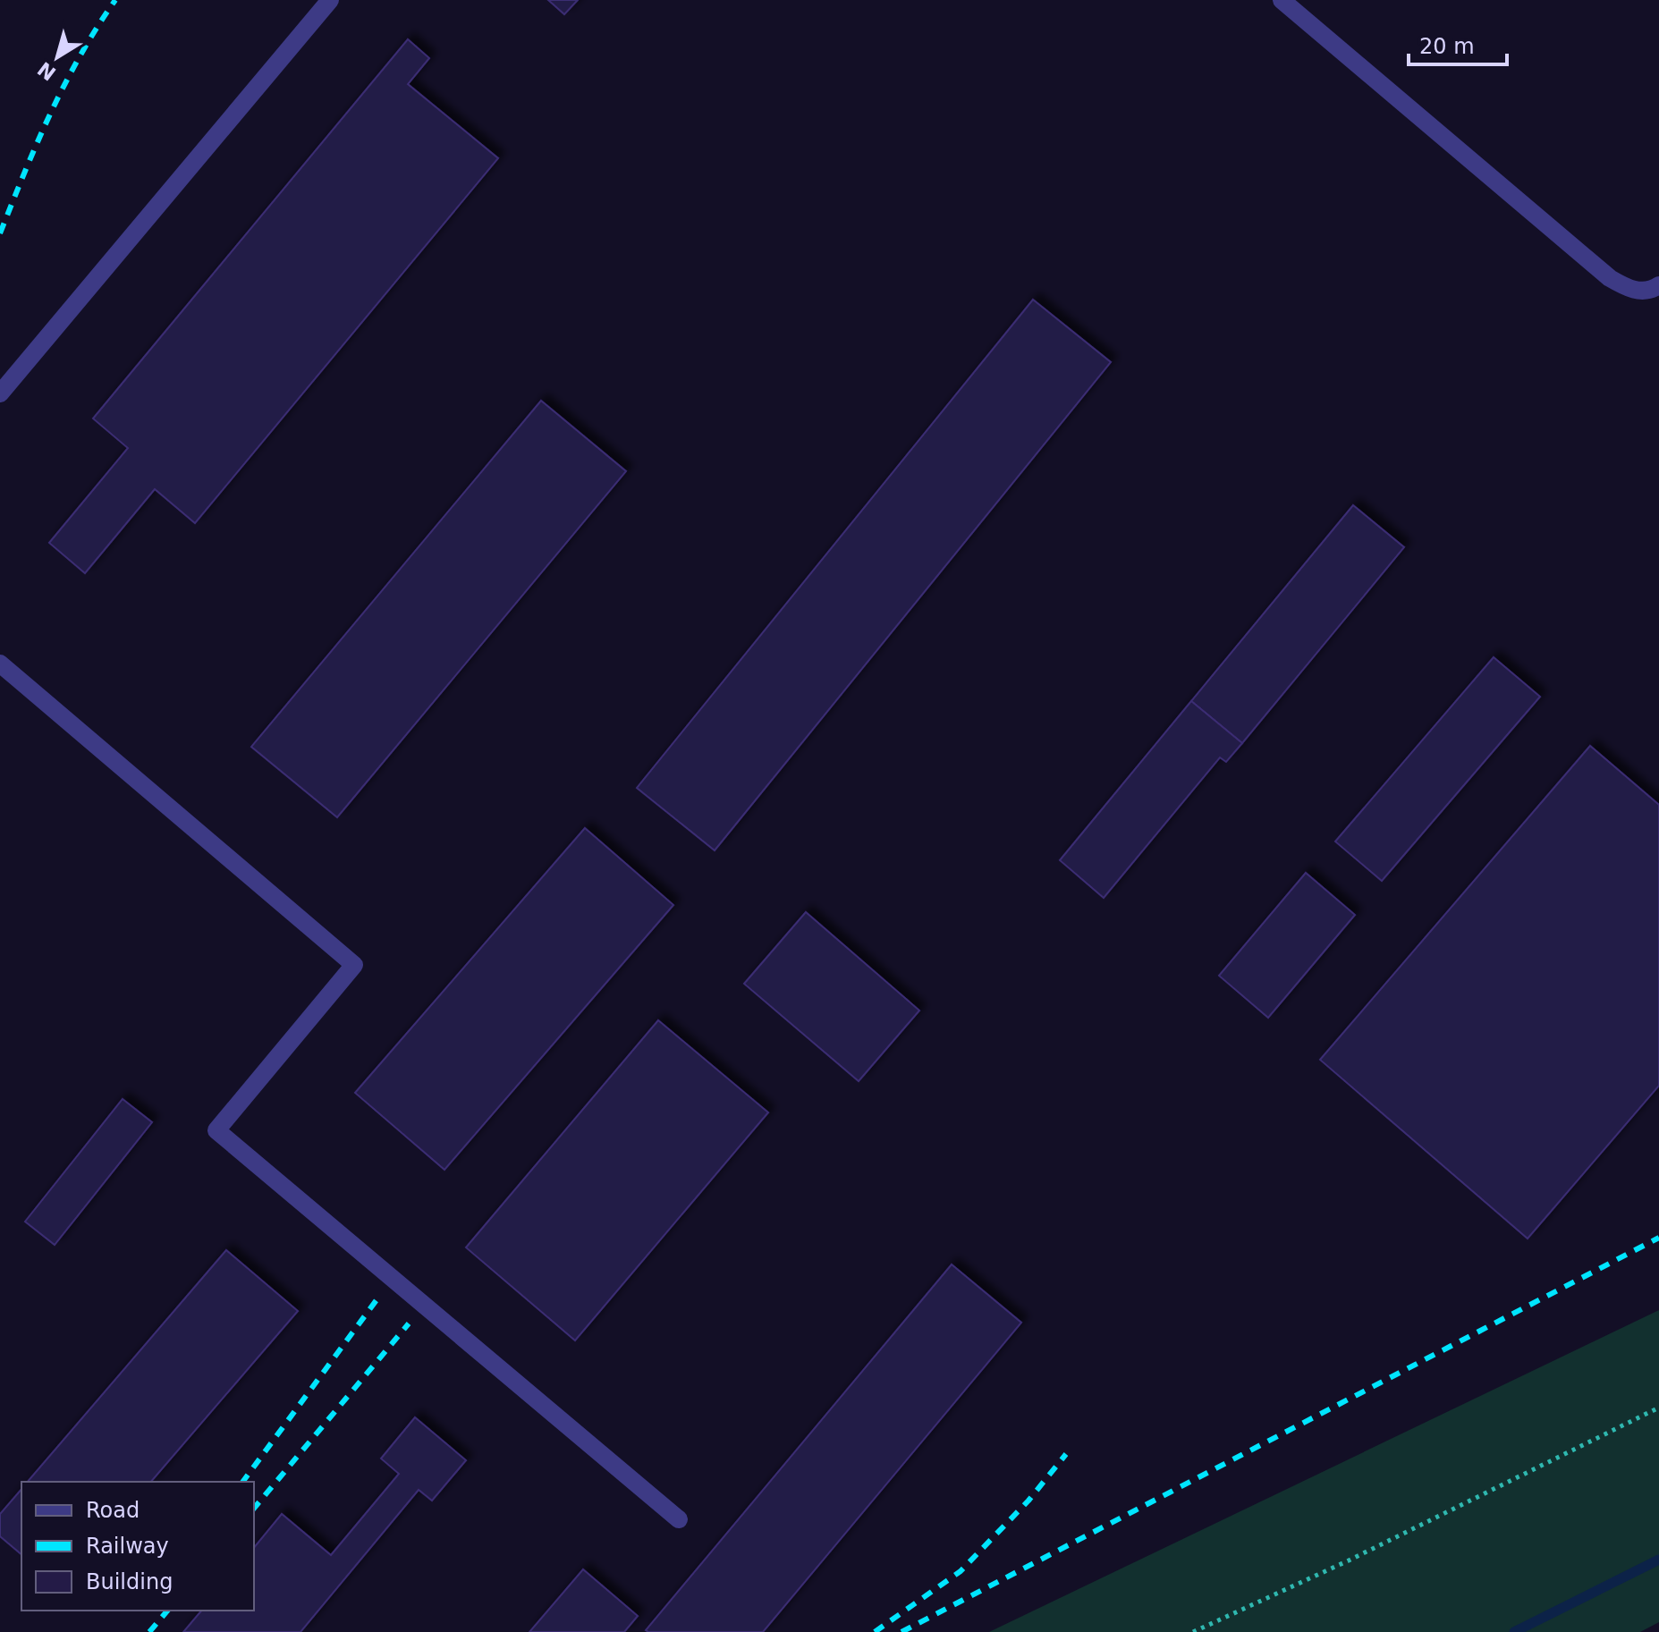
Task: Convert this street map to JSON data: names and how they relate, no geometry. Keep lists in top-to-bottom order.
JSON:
{
  "legend": ["Road", "Railway", "Building"],
  "scale_bar": "20 m",
  "north": "bottom left"
}
